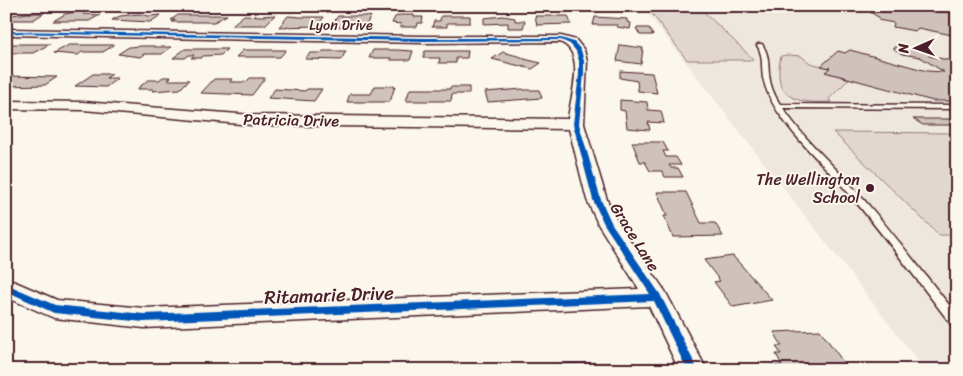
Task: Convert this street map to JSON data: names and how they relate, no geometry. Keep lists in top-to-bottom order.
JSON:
{
  "streets": {
    "street": [
      "Lyon Drive",
      "Patricia Drive",
      "Grace Lane",
      "Ritamarie Drive"
    ]
  },
  "crossings": [
    ["Lyon Drive", "Grace Lane"],
    ["Patricia Drive", "Grace Lane"],
    ["Grace Lane", "Ritamarie Drive"]
  ],
  "places": ["The Wellington School"],
  "north": "left"
}
